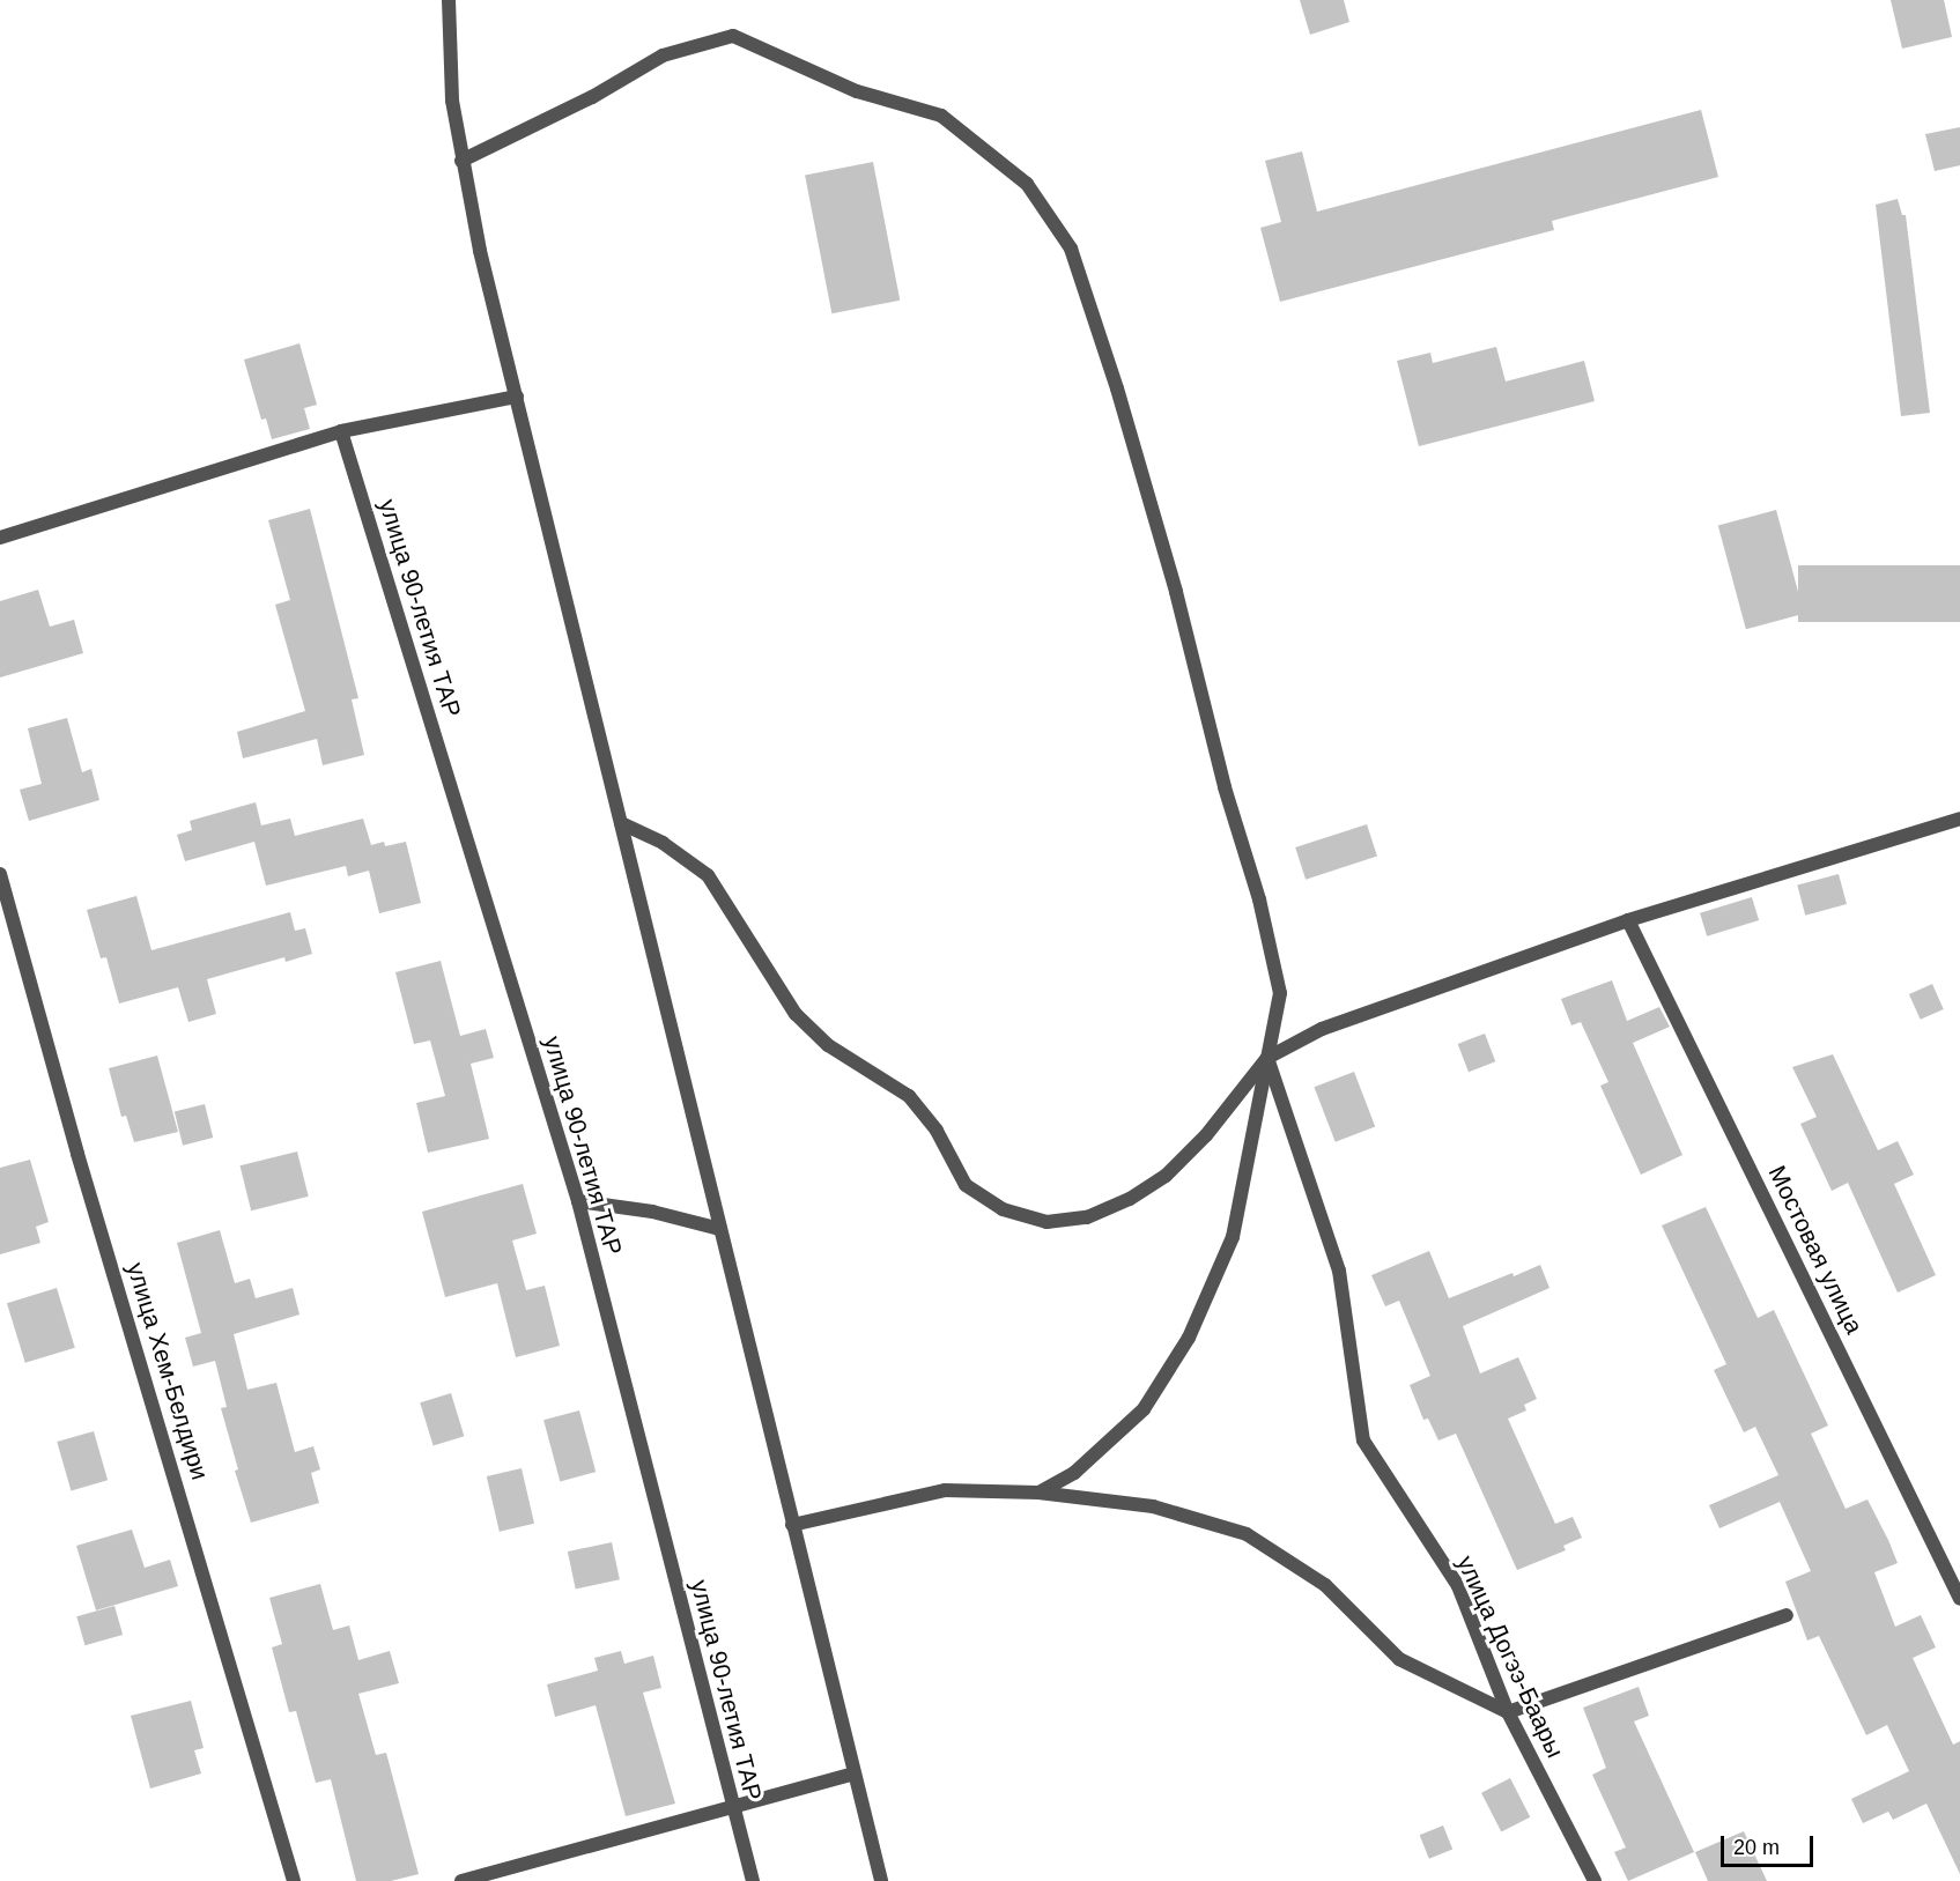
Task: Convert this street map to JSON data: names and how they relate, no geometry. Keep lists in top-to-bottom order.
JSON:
{
  "streets": {
    "street": [
      "улица 90-летия ТАР",
      "Мостовая улица",
      "улица Хем-Белдири",
      "улица Догээ-Баары"
    ]
  },
  "scale_bar": "20 m"
}
